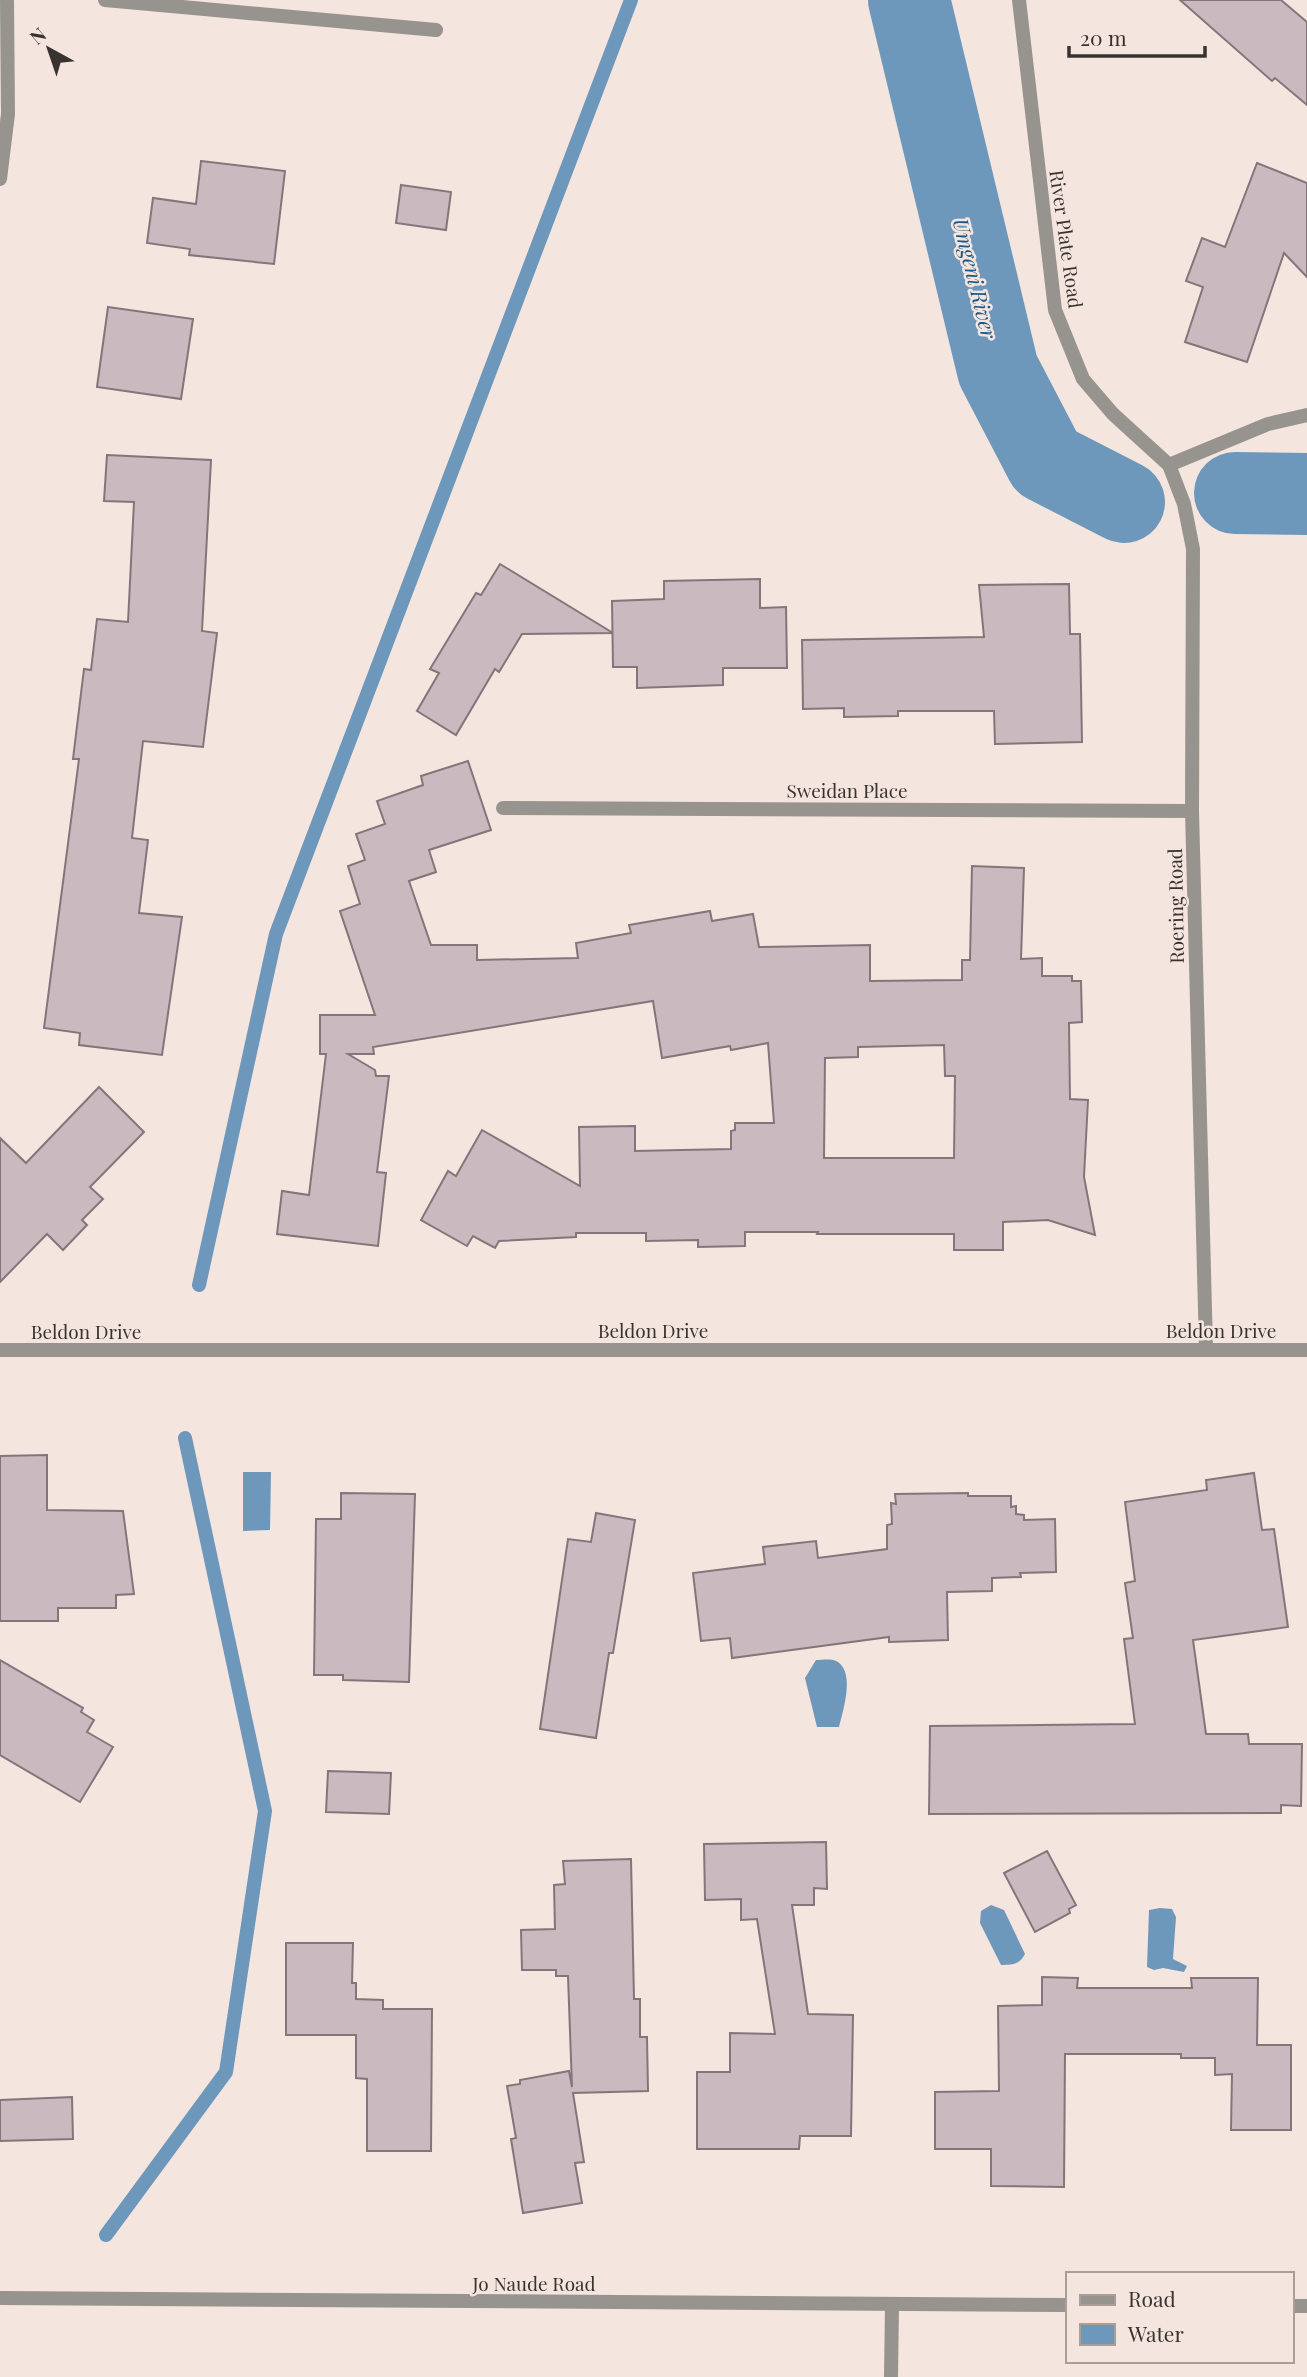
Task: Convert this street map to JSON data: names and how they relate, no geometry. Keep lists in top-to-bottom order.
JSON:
{
  "streets": {
    "street": [
      "River Plate Road",
      "Sweidan Place",
      "Roering Road",
      "Beldon Drive",
      "Jo Naude Road"
    ]
  },
  "crossings": [
    ["River Plate Road", "Roering Road"],
    ["Sweidan Place", "Roering Road"],
    ["Roering Road", "Beldon Drive"]
  ],
  "water": ["Umgeni River"],
  "legend": ["Road", "Water"],
  "scale_bar": "20 m",
  "north": "top left"
}
